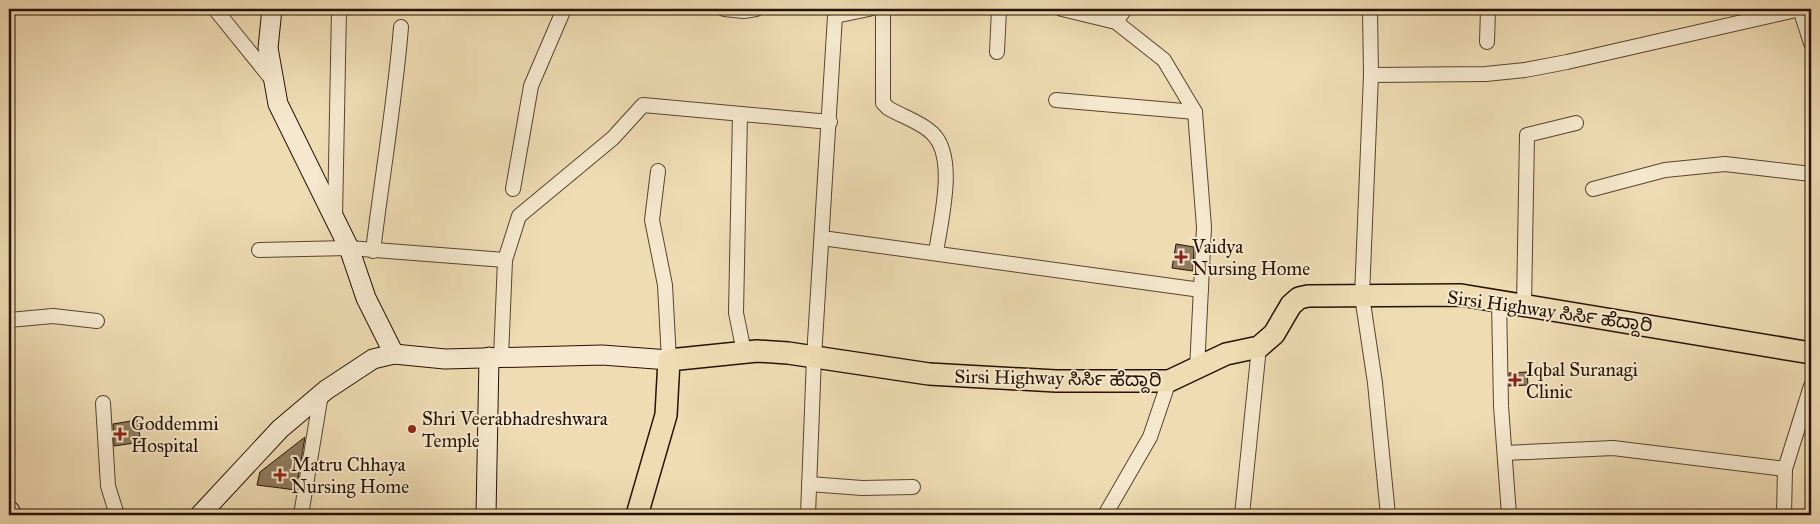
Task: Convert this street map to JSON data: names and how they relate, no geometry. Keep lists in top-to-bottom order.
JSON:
{
  "streets": {
    "main road": ["Sirsi Highway ಸಿರ್ಸಿ ಹೆದ್ದಾರಿ"]
  },
  "places": {
    "health": [
      "Vaidya Nursing Home",
      "Iqbal Suranagi Clinic",
      "Goddemmi Hospital",
      "Matru Chhaya Nursing Home"
    ],
    "other": ["Shri Veerabhadreshwara Temple"]
  }
}
